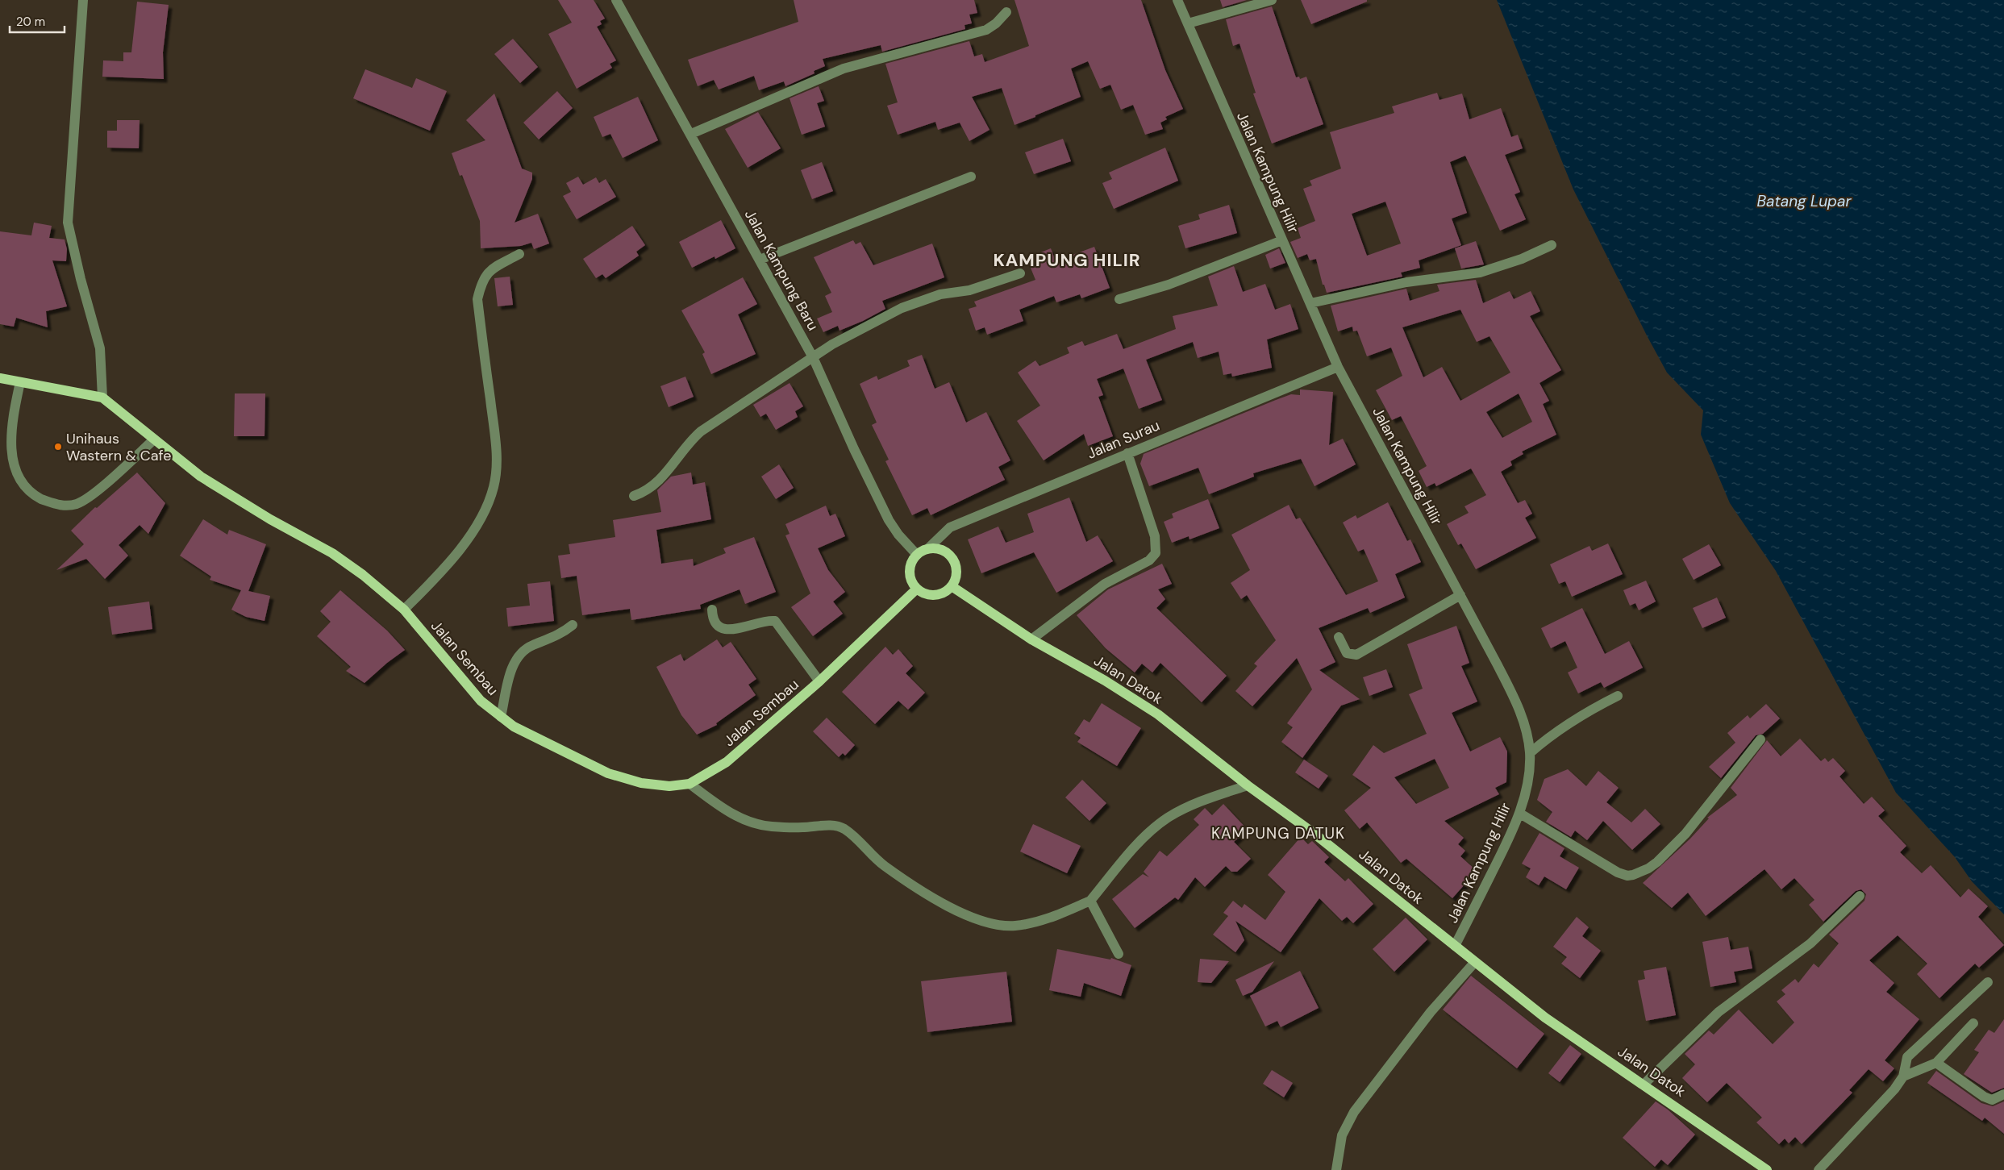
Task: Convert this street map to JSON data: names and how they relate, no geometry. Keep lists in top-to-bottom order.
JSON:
{
  "streets": {
    "main road": ["Jalan Sembau", "Jalan Datok"],
    "street": ["Jalan Kampung Hilir", "Jalan Kampung Baru", "Jalan Surau"]
  },
  "crossings": [
    ["Jalan Kampung Hilir", "Jalan Surau"],
    ["Jalan Kampung Hilir", "Jalan Datok"],
    ["Jalan Kampung Baru", "Jalan Surau"],
    ["Jalan Kampung Baru", "Jalan Sembau"],
    ["Jalan Kampung Baru", "Jalan Datok"],
    ["Jalan Surau", "Jalan Sembau"],
    ["Jalan Surau", "Jalan Datok"],
    ["Jalan Sembau", "Jalan Datok"]
  ],
  "districts": ["KAMPUNG HILIR", "KAMPUNG DATUK"],
  "water": ["Batang Lupar"],
  "places": ["Unihaus Wastern & Cafe"],
  "scale_bar": "20 m"
}
